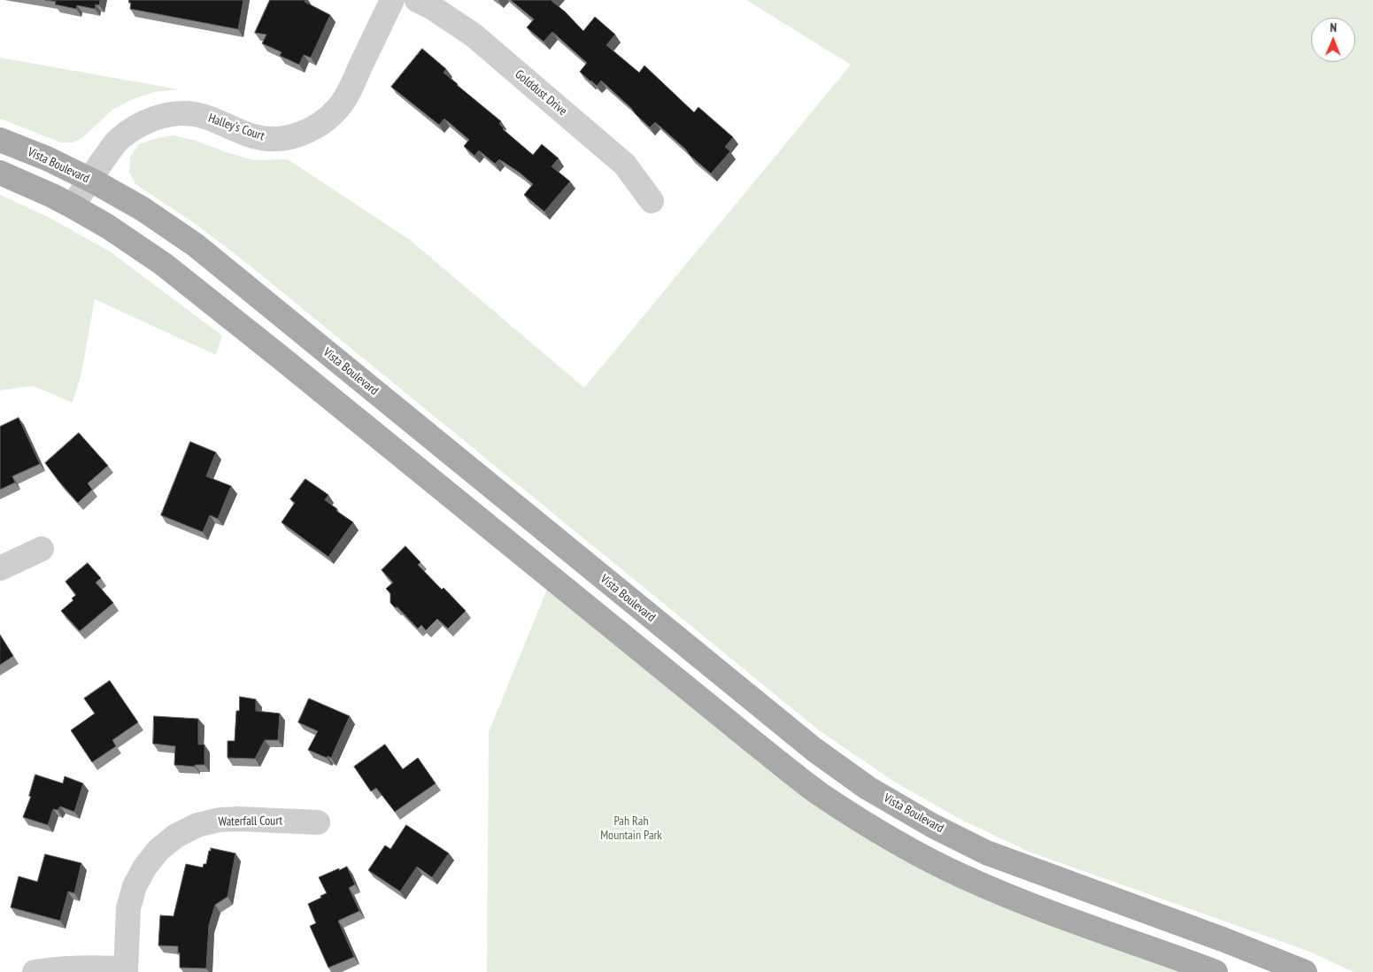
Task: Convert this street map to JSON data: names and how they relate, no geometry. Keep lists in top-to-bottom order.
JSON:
{
  "streets": {
    "main road": ["Vista Boulevard"],
    "street": ["Golddust Drive", "Halley's Court", "Waterfall Court"]
  },
  "crossings": [
    ["Halley's Court", "Vista Boulevard"]
  ],
  "parks": ["Pah Rah Mountain Park"],
  "north": "top"
}
